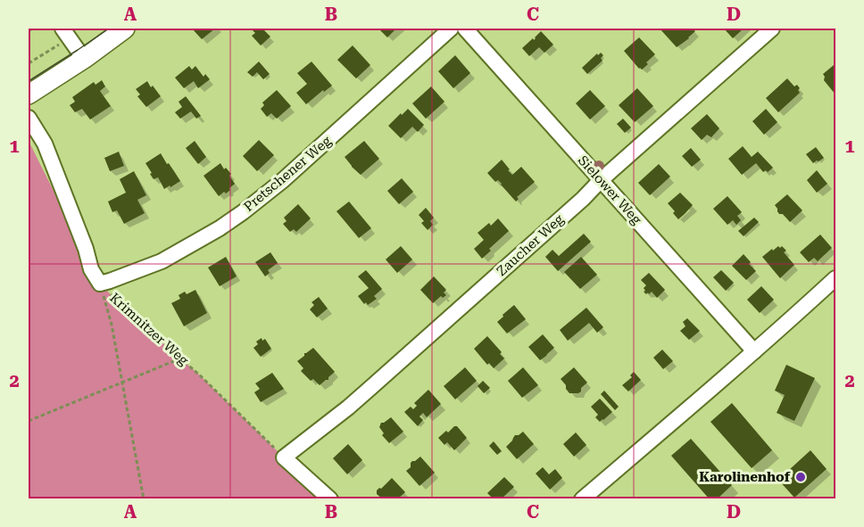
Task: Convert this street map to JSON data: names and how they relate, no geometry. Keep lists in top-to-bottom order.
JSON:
{
  "streets": {
    "street": [
      "Pretschener Weg",
      "Sielower Weg",
      "Zaucher Weg",
      "Krimnitzer Weg"
    ]
  },
  "crossings": [
    ["Pretschener Weg", "Krimnitzer Weg"],
    ["Sielower Weg", "Zaucher Weg"],
    ["Zaucher Weg", "Krimnitzer Weg"]
  ],
  "places": ["Karolinenhof"],
  "grid": {
    "columns": [
      "A",
      "B",
      "C",
      "D"
    ],
    "rows": ["1", "2"]
  }
}
